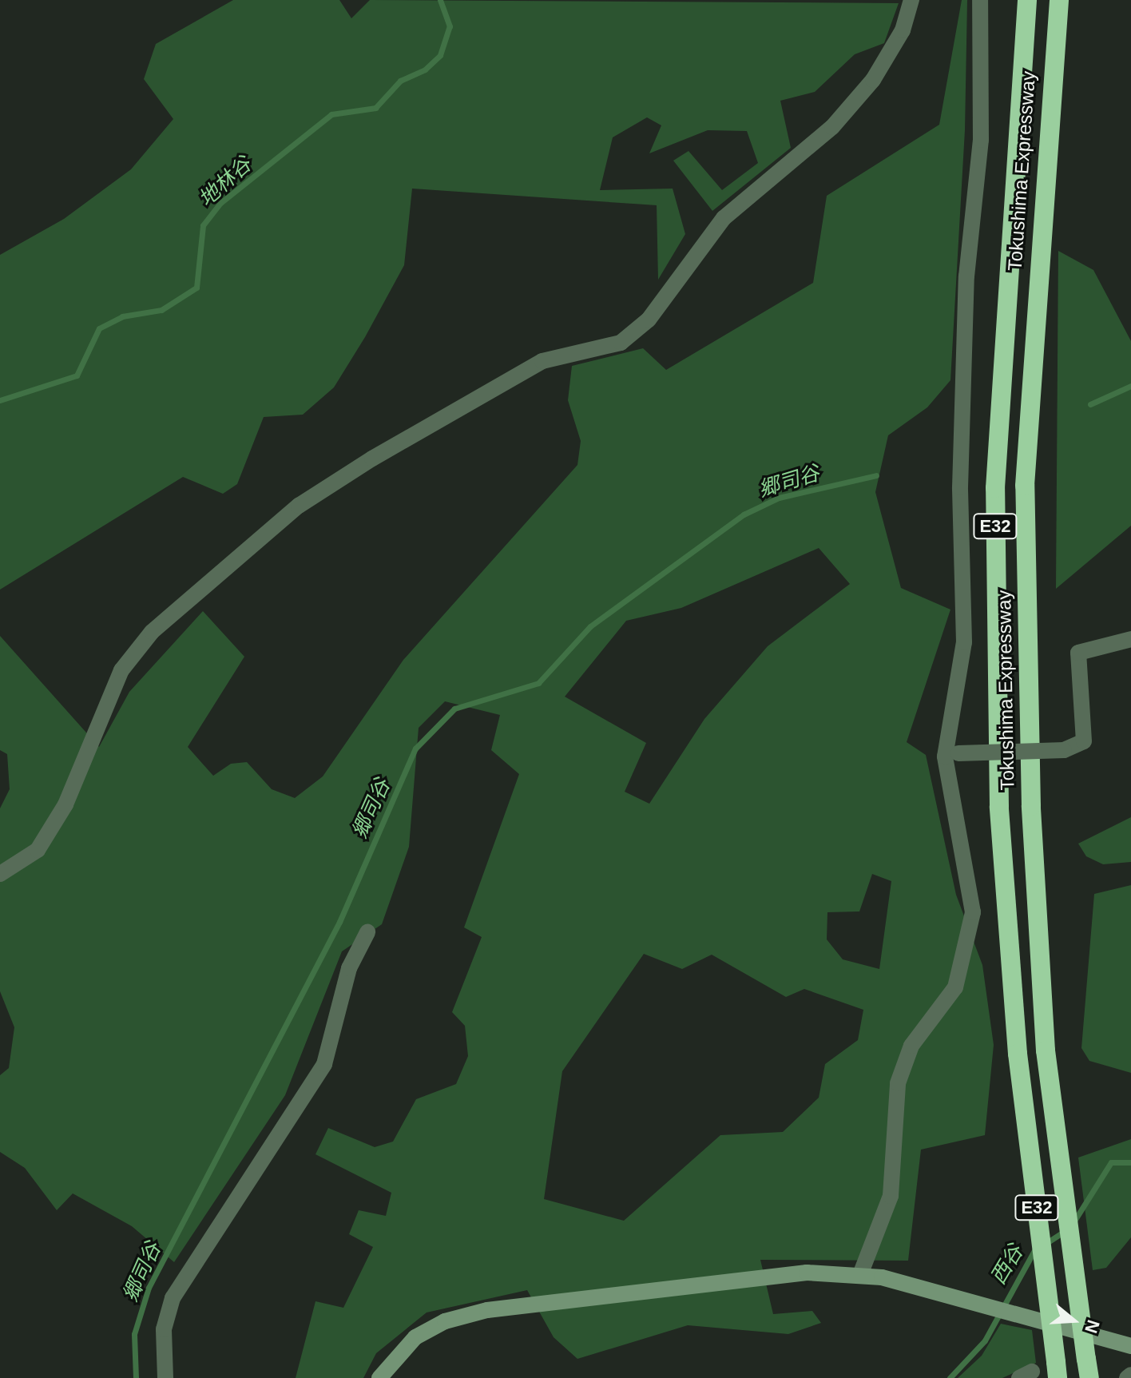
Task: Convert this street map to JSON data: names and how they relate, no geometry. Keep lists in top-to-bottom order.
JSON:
{
  "streets": {
    "highway": ["Tokushima Expressway", "E32"]
  },
  "water": ["地林谷", "郷司谷", "西谷"],
  "north": "right"
}
